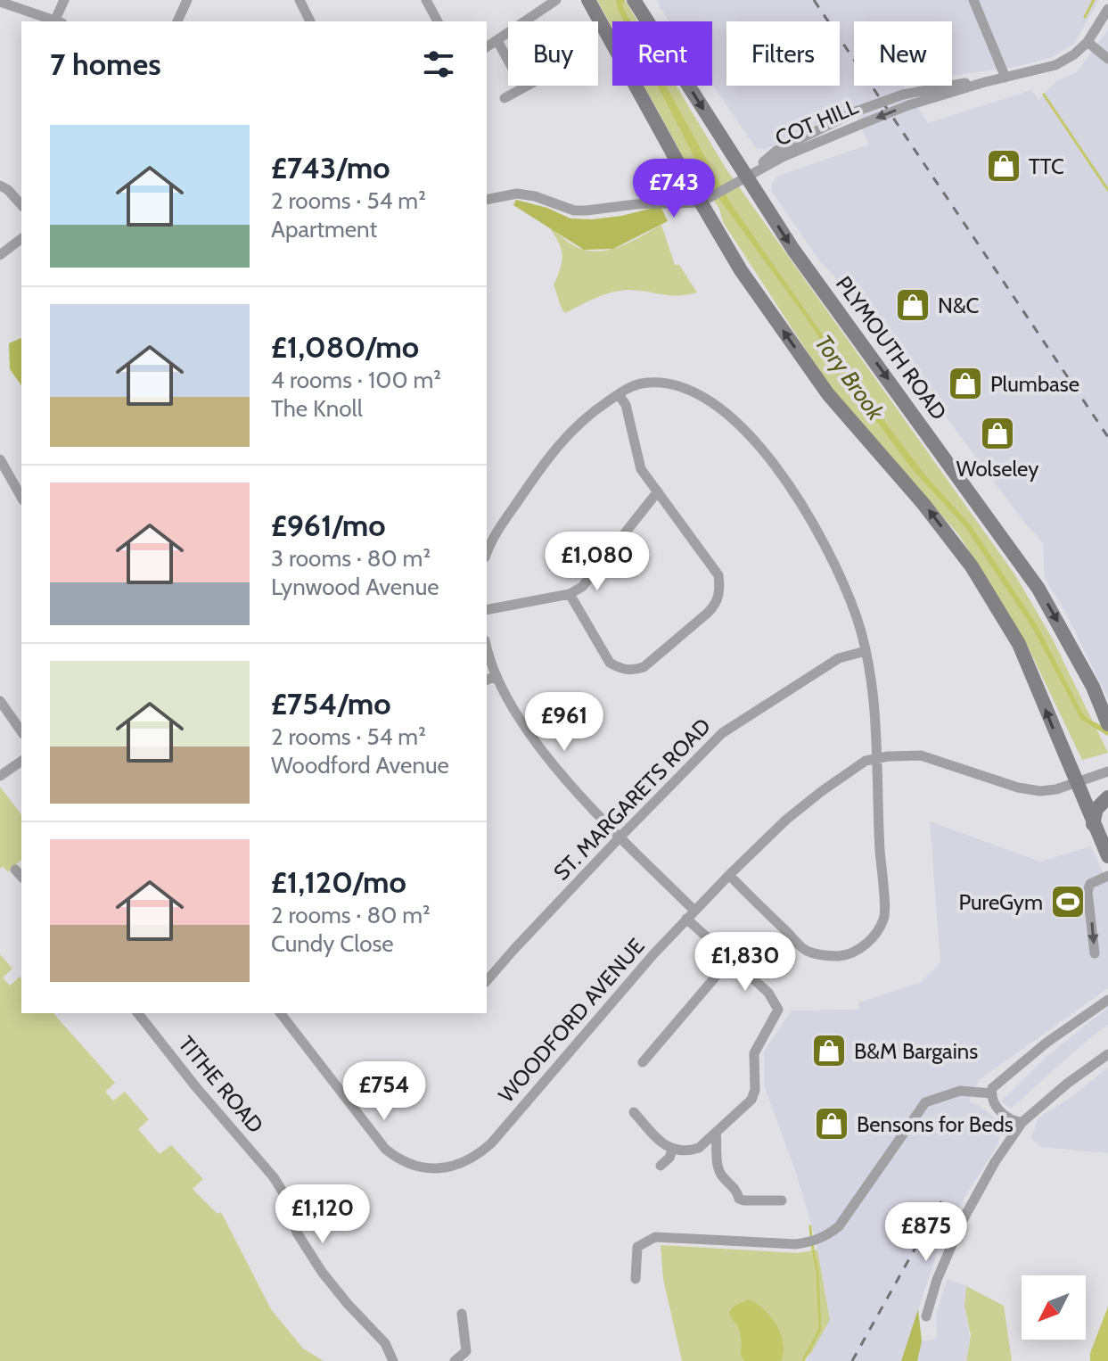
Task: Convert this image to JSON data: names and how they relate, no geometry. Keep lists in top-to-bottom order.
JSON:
{
  "streets": {
    "main road": ["PLYMOUTH ROAD"],
    "street": [
      "COT HILL",
      "ST. MARGARETS ROAD",
      "WOODFORD AVENUE",
      "TITHE ROAD"
    ]
  },
  "crossings": [
    ["COT HILL", "PLYMOUTH ROAD"]
  ],
  "water": ["Tory Brook"],
  "places": {
    "shop": [
      "TTC",
      "N&C",
      "Plumbase",
      "Wolseley",
      "B&M Bargains",
      "Bensons for Beds"
    ],
    "sports": ["PureGym"]
  },
  "north": "bottom left",
  "page": {
    "chip": [
      "Buy",
      "Rent",
      "Filters",
      "New"
    ],
    "heading": "7 homes",
    "list": [
      {
        "name": "£743/mo",
        "note": "2 rooms · 54 m² · Apartment"
      },
      {
        "name": "£1,080/mo",
        "note": "4 rooms · 100 m² · The Knoll"
      },
      {
        "name": "£961/mo",
        "note": "3 rooms · 80 m² · Lynwood Avenue"
      },
      {
        "name": "£754/mo",
        "note": "2 rooms · 54 m² · Woodford Avenue"
      },
      {
        "name": "£1,120/mo",
        "note": "2 rooms · 80 m² · Cundy Close"
      }
    ],
    "price": [
      "£743",
      "£1,080",
      "£961",
      "£1,830",
      "£754",
      "£1,120",
      "£875"
    ]
  }
}
